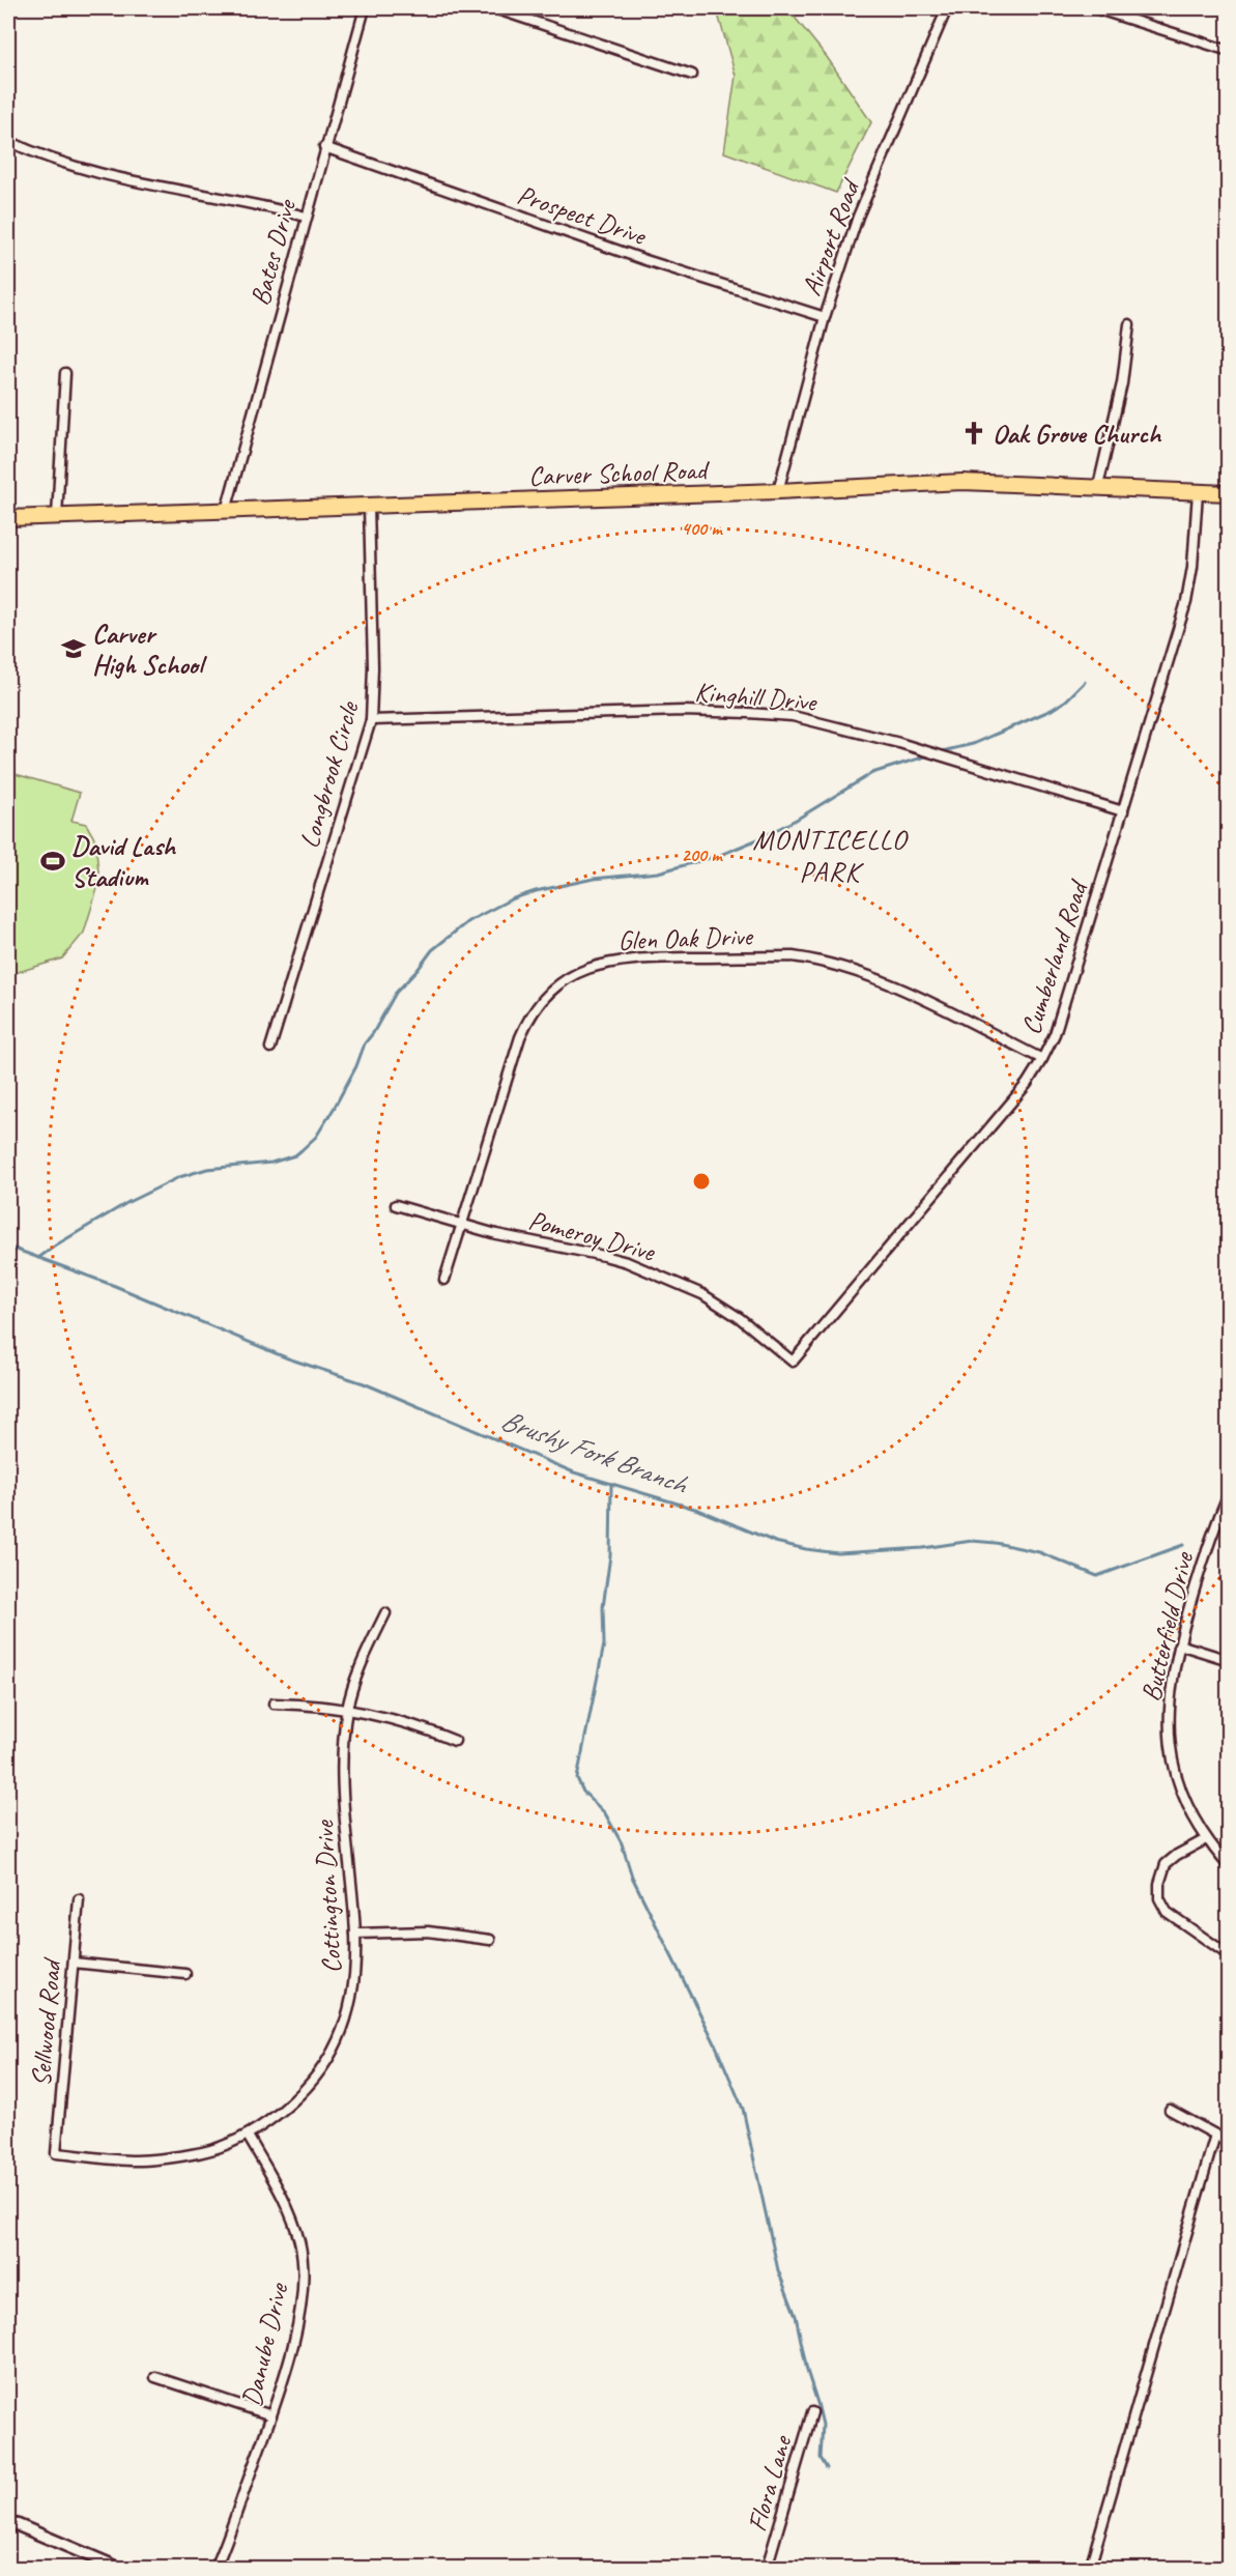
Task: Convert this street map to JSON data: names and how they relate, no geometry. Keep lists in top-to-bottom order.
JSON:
{
  "streets": {
    "main road": ["Carver School Road"],
    "street": [
      "Prospect Drive",
      "Airport Road",
      "Bates Drive",
      "Kinghill Drive",
      "Longbrook Circle",
      "Glen Oak Drive",
      "Cumberland Road",
      "Pomeroy Drive",
      "Butterfield Drive",
      "Cottington Drive",
      "Sellwood Road",
      "Danube Drive",
      "Flora Lane"
    ]
  },
  "crossings": [
    ["Prospect Drive", "Airport Road"],
    ["Prospect Drive", "Bates Drive"],
    ["Airport Road", "Carver School Road"],
    ["Bates Drive", "Carver School Road"],
    ["Carver School Road", "Longbrook Circle"],
    ["Carver School Road", "Cumberland Road"],
    ["Kinghill Drive", "Longbrook Circle"],
    ["Kinghill Drive", "Cumberland Road"],
    ["Glen Oak Drive", "Cumberland Road"],
    ["Glen Oak Drive", "Pomeroy Drive"],
    ["Cumberland Road", "Pomeroy Drive"],
    ["Cottington Drive", "Sellwood Road"],
    ["Cottington Drive", "Danube Drive"]
  ],
  "districts": ["MONTICELLO PARK"],
  "water": ["Brushy Fork Branch"],
  "places": {
    "church": ["Oak Grove Church"],
    "school or university": ["Carver High School"],
    "sports": ["David Lash Stadium"]
  },
  "rings": ["400 m", "200 m"]
}
